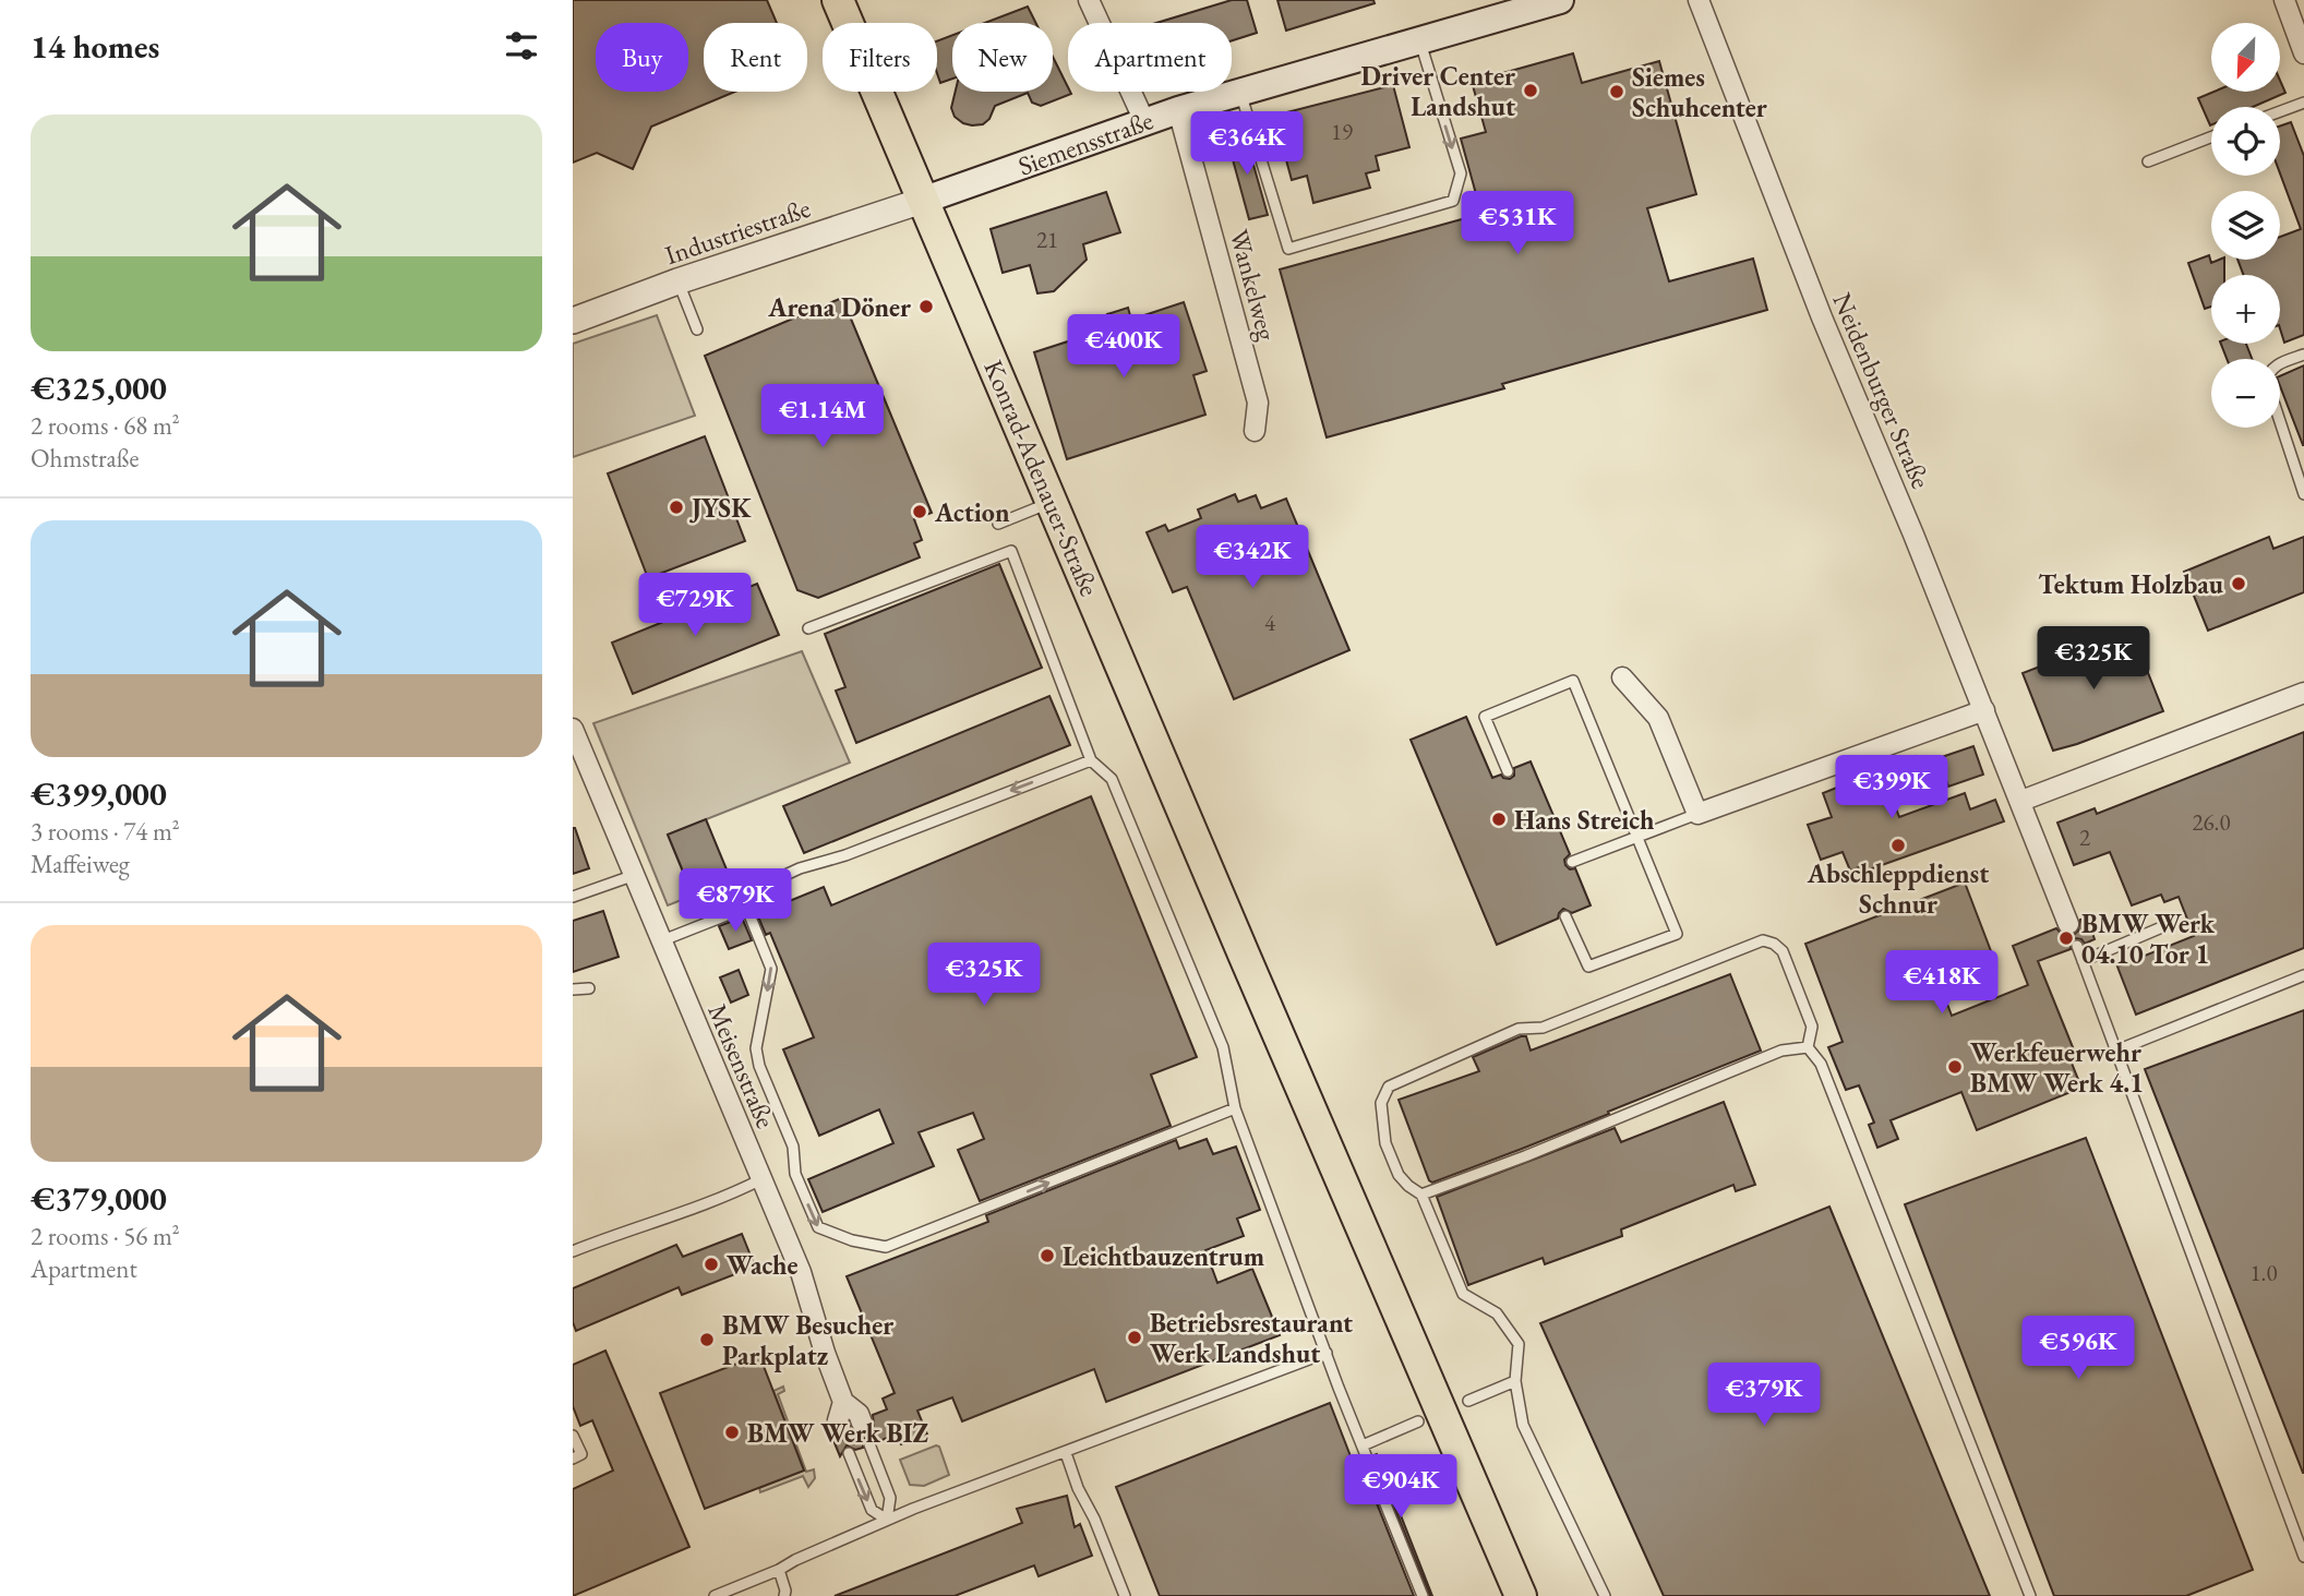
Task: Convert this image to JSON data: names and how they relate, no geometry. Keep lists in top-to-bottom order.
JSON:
{
  "streets": {
    "main road": ["Siemensstraße", "Konrad-Adenauer-Straße"],
    "street": [
      "Industriestraße",
      "Wankelweg",
      "Neidenburger Straße",
      "Meisenstraße"
    ]
  },
  "crossings": [
    ["Siemensstraße", "Industriestraße"],
    ["Siemensstraße", "Wankelweg"],
    ["Siemensstraße", "Konrad-Adenauer-Straße"],
    ["Industriestraße", "Konrad-Adenauer-Straße"]
  ],
  "places": [
    "Driver Center Landshut",
    "Siemes Schuhcenter",
    "Arena Döner",
    "JYSK",
    "Action",
    "Tektum Holzbau",
    "Hans Streich",
    "Abschleppdienst Schnur",
    "BMW Werk 04.10 Tor 1",
    "Werkfeuerwehr BMW Werk 4.1",
    "Leichtbauzentrum",
    "Wache",
    "Betriebsrestaurant Werk Landshut",
    "BMW Besucher Parkplatz",
    "BMW Werk BIZ"
  ],
  "house_numbers": [
    "19",
    "21",
    "4",
    "26.0",
    "2",
    "1.0"
  ],
  "north": "bottom left",
  "page": {
    "heading": "14 homes",
    "map_buttons": ["+", "−"],
    "chip": [
      "Buy",
      "Rent",
      "Filters",
      "New",
      "Apartment"
    ],
    "list": [
      {
        "name": "€325,000",
        "note": "2 rooms · 68 m² · Ohmstraße"
      },
      {
        "name": "€399,000",
        "note": "3 rooms · 74 m² · Maffeiweg"
      },
      {
        "name": "€379,000",
        "note": "2 rooms · 56 m² · Apartment"
      }
    ],
    "price": [
      "€364K",
      "€531K",
      "€400K",
      "€1.14M",
      "€342K",
      "€729K",
      "€325K",
      "€399K",
      "€879K",
      "€325K",
      "€418K",
      "€596K",
      "€379K",
      "€904K"
    ]
  }
}
